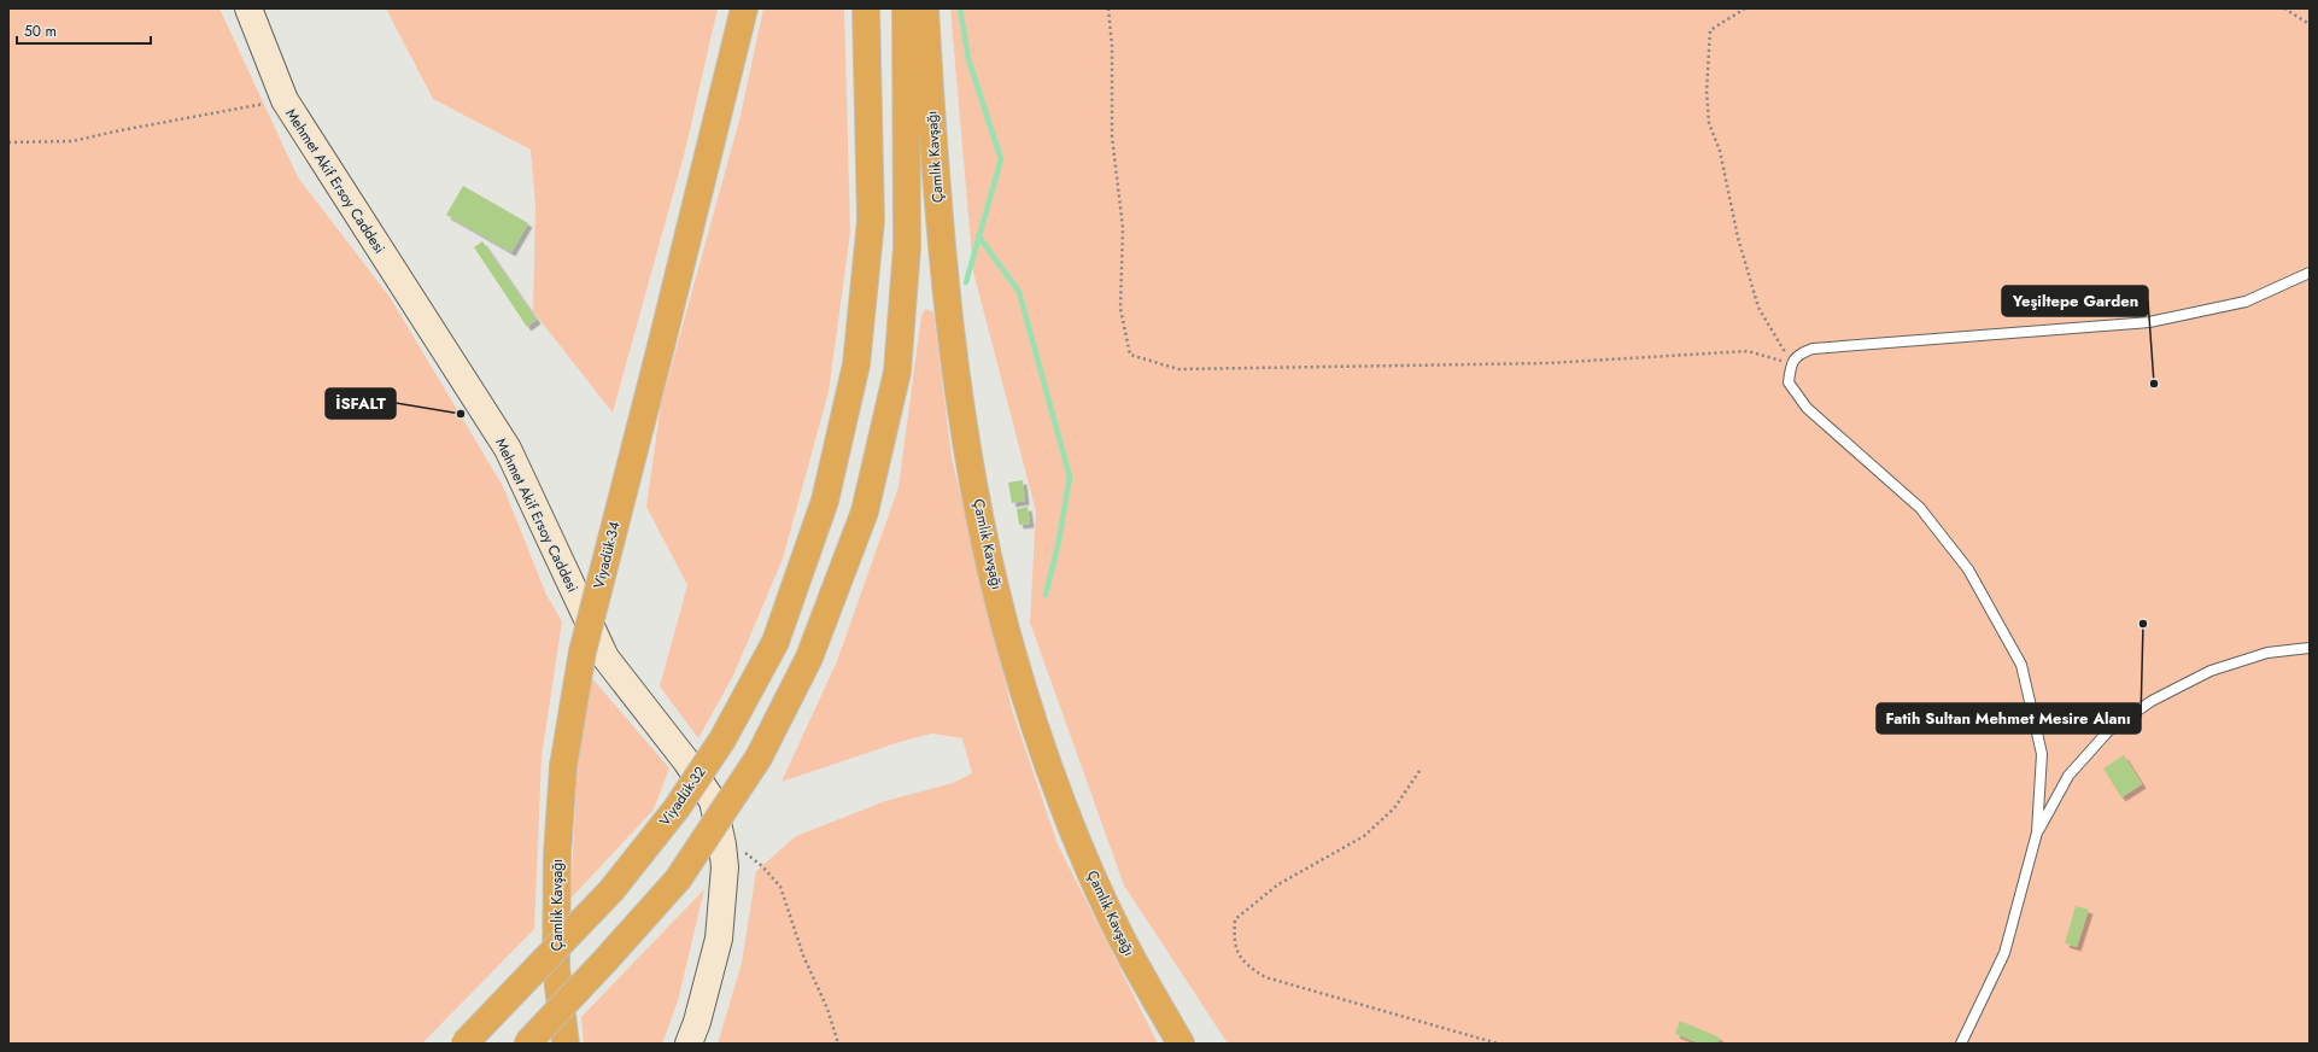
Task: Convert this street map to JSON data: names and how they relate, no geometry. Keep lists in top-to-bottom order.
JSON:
{
  "streets": {
    "highway": ["Çamlık Kavşağı", "Viyadük-34", "Viyadük-32"],
    "main road": ["Mehmet Akif Ersoy Caddesi"]
  },
  "crossings": [
    ["Çamlık Kavşağı", "Viyadük-34"]
  ],
  "places": ["Yeşiltepe Garden", "İSFALT", "Fatih Sultan Mehmet Mesire Alanı"],
  "scale_bar": "50 m"
}
